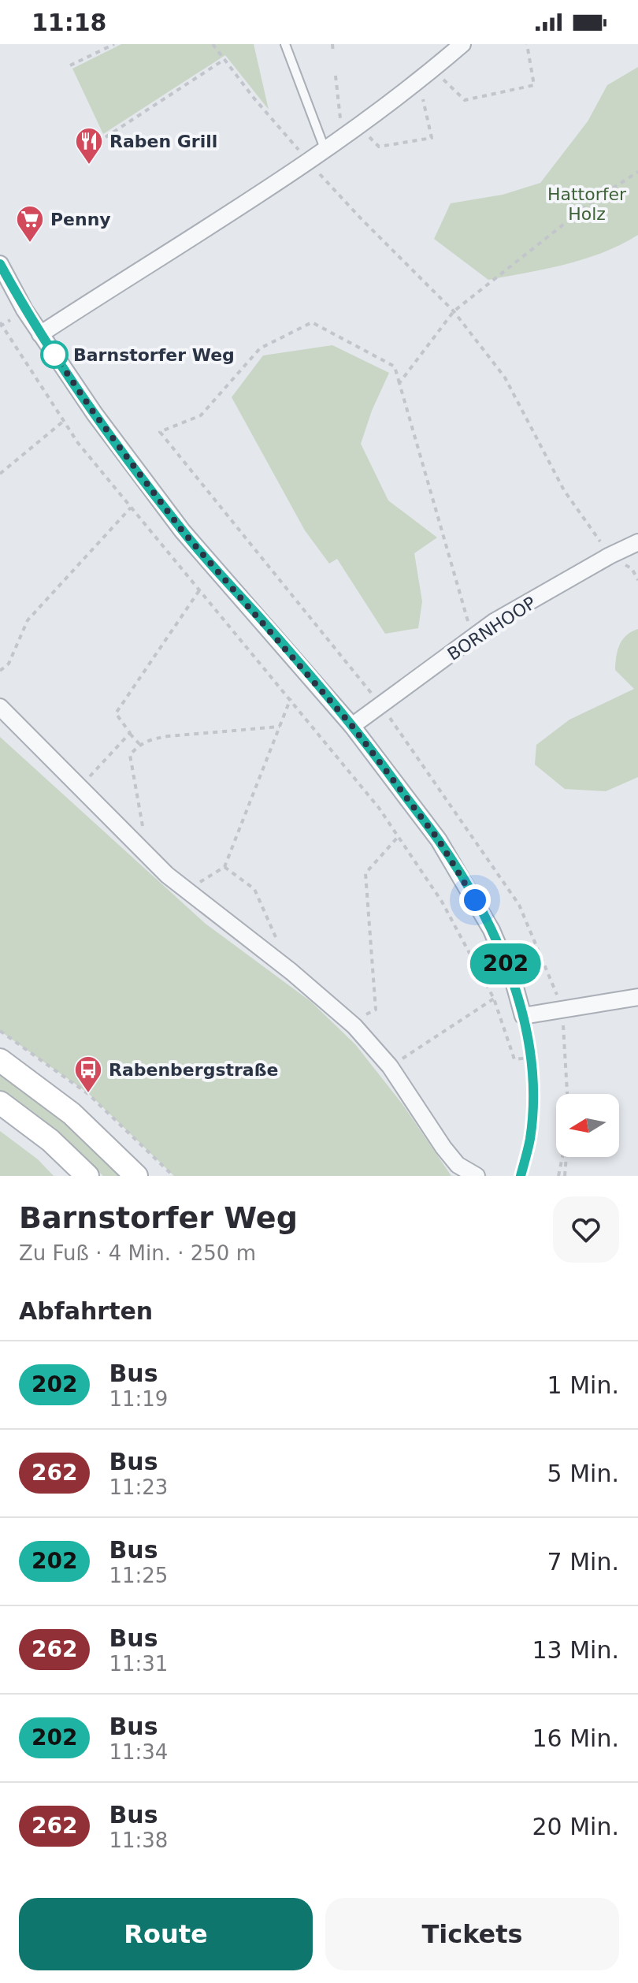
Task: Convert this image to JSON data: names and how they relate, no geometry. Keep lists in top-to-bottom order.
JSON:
{
  "streets": {
    "street": ["BORNHOOP"]
  },
  "parks": ["Hattorfer Holz"],
  "places": {
    "restaurant": ["Raben Grill"],
    "supermarket": ["Penny"],
    "other": ["Barnstorfer Weg"],
    "bus stop": ["Rabenbergstraße"]
  },
  "lines": ["bus line 202"],
  "north": "left",
  "page": {
    "status": "11:18",
    "on_map": "202",
    "heading": [
      ["Barnstorfer Weg", "Zu Fuß · 4 Min. · 250 m"],
      "Abfahrten"
    ],
    "list": [
      {
        "mark": "202",
        "name": "Bus",
        "note": "11:19",
        "value": "1 Min."
      },
      {
        "mark": "262",
        "name": "Bus",
        "note": "11:23",
        "value": "5 Min."
      },
      {
        "mark": "202",
        "name": "Bus",
        "note": "11:25",
        "value": "7 Min."
      },
      {
        "mark": "262",
        "name": "Bus",
        "note": "11:31",
        "value": "13 Min."
      },
      {
        "mark": "202",
        "name": "Bus",
        "note": "11:34",
        "value": "16 Min."
      },
      {
        "mark": "262",
        "name": "Bus",
        "note": "11:38",
        "value": "20 Min."
      }
    ],
    "buttons": ["Route", "Tickets"]
  }
}
